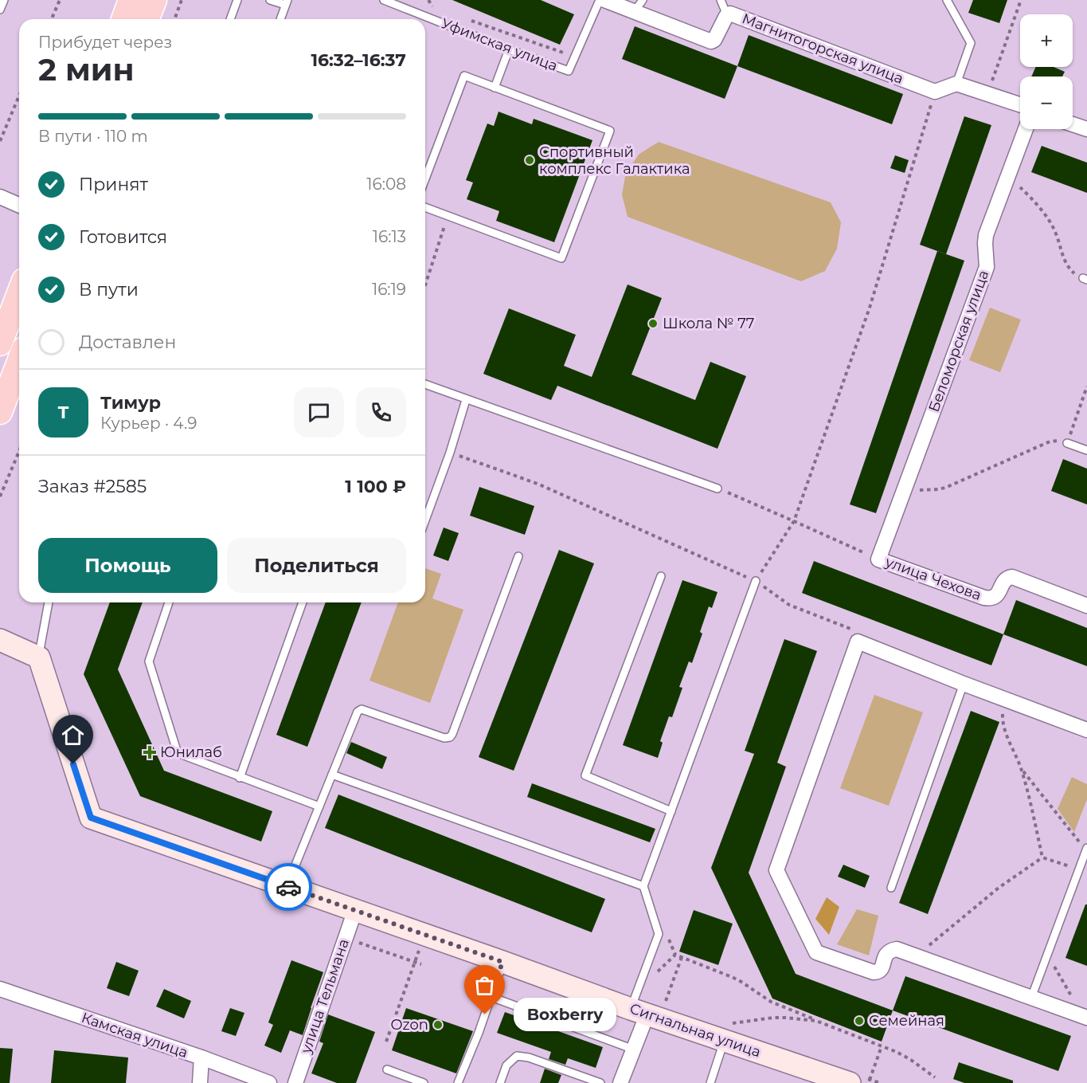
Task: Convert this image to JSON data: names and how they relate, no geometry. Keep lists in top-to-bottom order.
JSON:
{
  "streets": {
    "street": [
      "Магнитогорская улица",
      "Беломорская улица",
      "улица Чехова",
      "улица Тельмана",
      "Сигнальная улица",
      "Камская улица"
    ],
    "lane": ["Уфимская улица"]
  },
  "crossings": [
    ["Беломорская улица", "улица Чехова"],
    ["улица Тельмана", "Сигнальная улица"]
  ],
  "places": {
    "other": [
      "Спортивный комплекс Галактика",
      "Школа № 77",
      "Boxberry",
      "Семейная",
      "Ozon"
    ],
    "health": ["Юнилаб"]
  },
  "page": {
    "map_buttons": ["+", "−"],
    "heading": ["2 мин", "Прибудет через", "16:32–16:37"],
    "panel": [
      "Тимур",
      "Курьер · 4.9",
      "Заказ #2585",
      "1 100 ₽"
    ],
    "bar": "В пути · 110 m",
    "list": [
      ["Принят", "16:08"],
      ["Готовится", "16:13"],
      ["В пути", "16:19"],
      "Доставлен"
    ],
    "round": "Т",
    "buttons": ["Помощь", "Поделиться"],
    "bubble": "Boxberry"
  }
}
